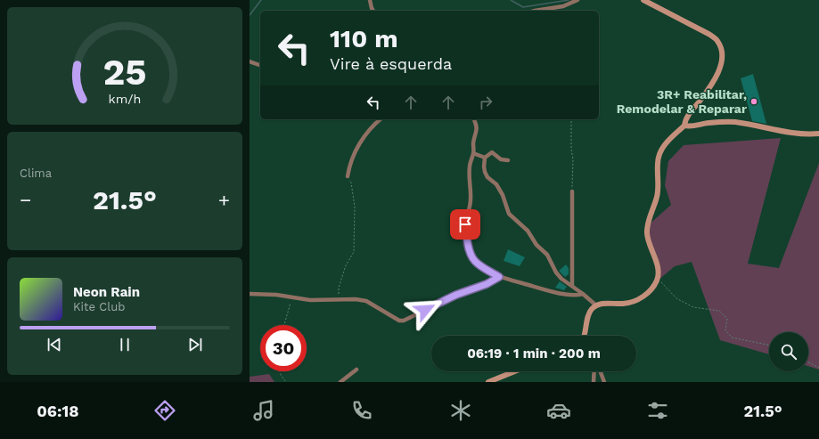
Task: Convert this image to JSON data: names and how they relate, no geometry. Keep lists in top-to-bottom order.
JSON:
{
  "places": ["3R+ Reabilitar, Remodelar & Reparar"],
  "page": {
    "turn": ["110 m", "Vire à esquerda"],
    "tile": "Clima",
    "heat": ["−", "21.5°", "+"],
    "song": ["Neon Rain", "Kite Club"],
    "limit": "30",
    "trip": "06:19 · 1 min · 200 m",
    "tabs": ["06:18", "21.5°"],
    "gauge": ["25", "km/h"]
  }
}
